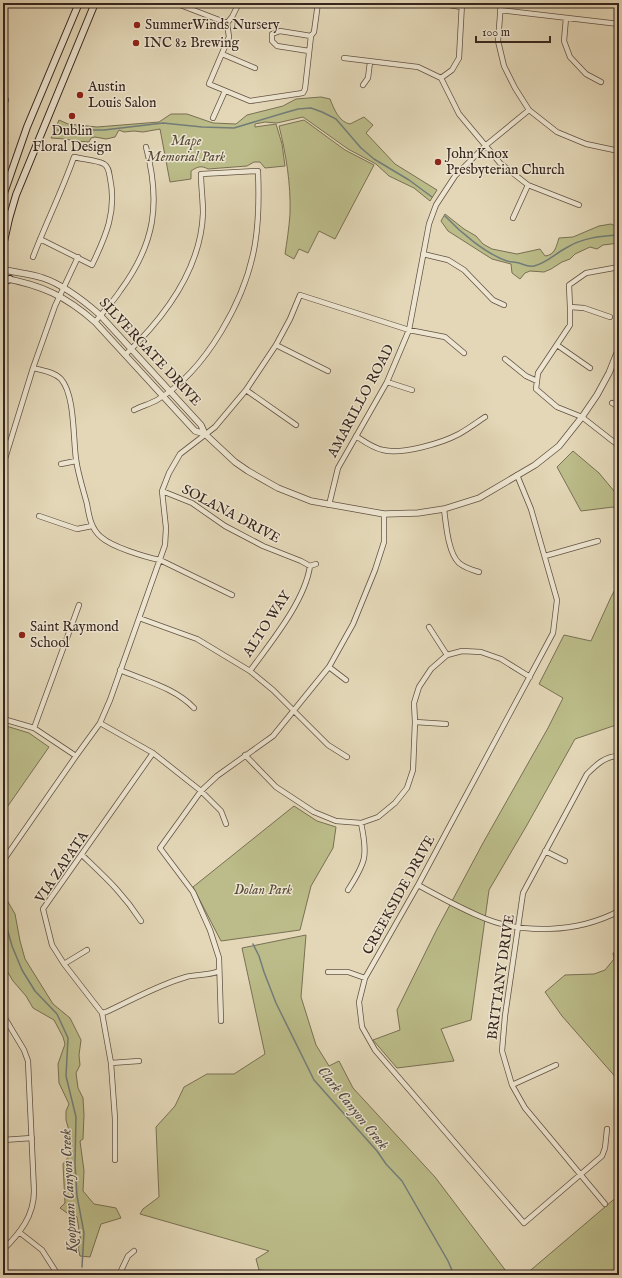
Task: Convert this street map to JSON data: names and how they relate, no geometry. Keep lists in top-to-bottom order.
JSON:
{
  "streets": {
    "street": [
      "SILVERGATE DRIVE",
      "AMARILLO ROAD",
      "SOLANA DRIVE",
      "ALTO WAY",
      "VIA ZAPATA",
      "CREEKSIDE DRIVE",
      "BRITTANY DRIVE"
    ]
  },
  "crossings": [
    ["SILVERGATE DRIVE", "AMARILLO ROAD"],
    ["SILVERGATE DRIVE", "CREEKSIDE DRIVE"],
    ["SOLANA DRIVE", "ALTO WAY"],
    ["CREEKSIDE DRIVE", "BRITTANY DRIVE"]
  ],
  "water": ["Clark Canyon Creek", "Koopman Canyon Creek"],
  "parks": ["Mape Memorial Park", "Dolan Park"],
  "places": [
    "SummerWinds Nursery",
    "INC 82 Brewing",
    "Austin Louis Salon",
    "Dublin Floral Design",
    "John Knox Presbyterian Church",
    "Saint Raymond School"
  ],
  "scale_bar": "100 m"
}
